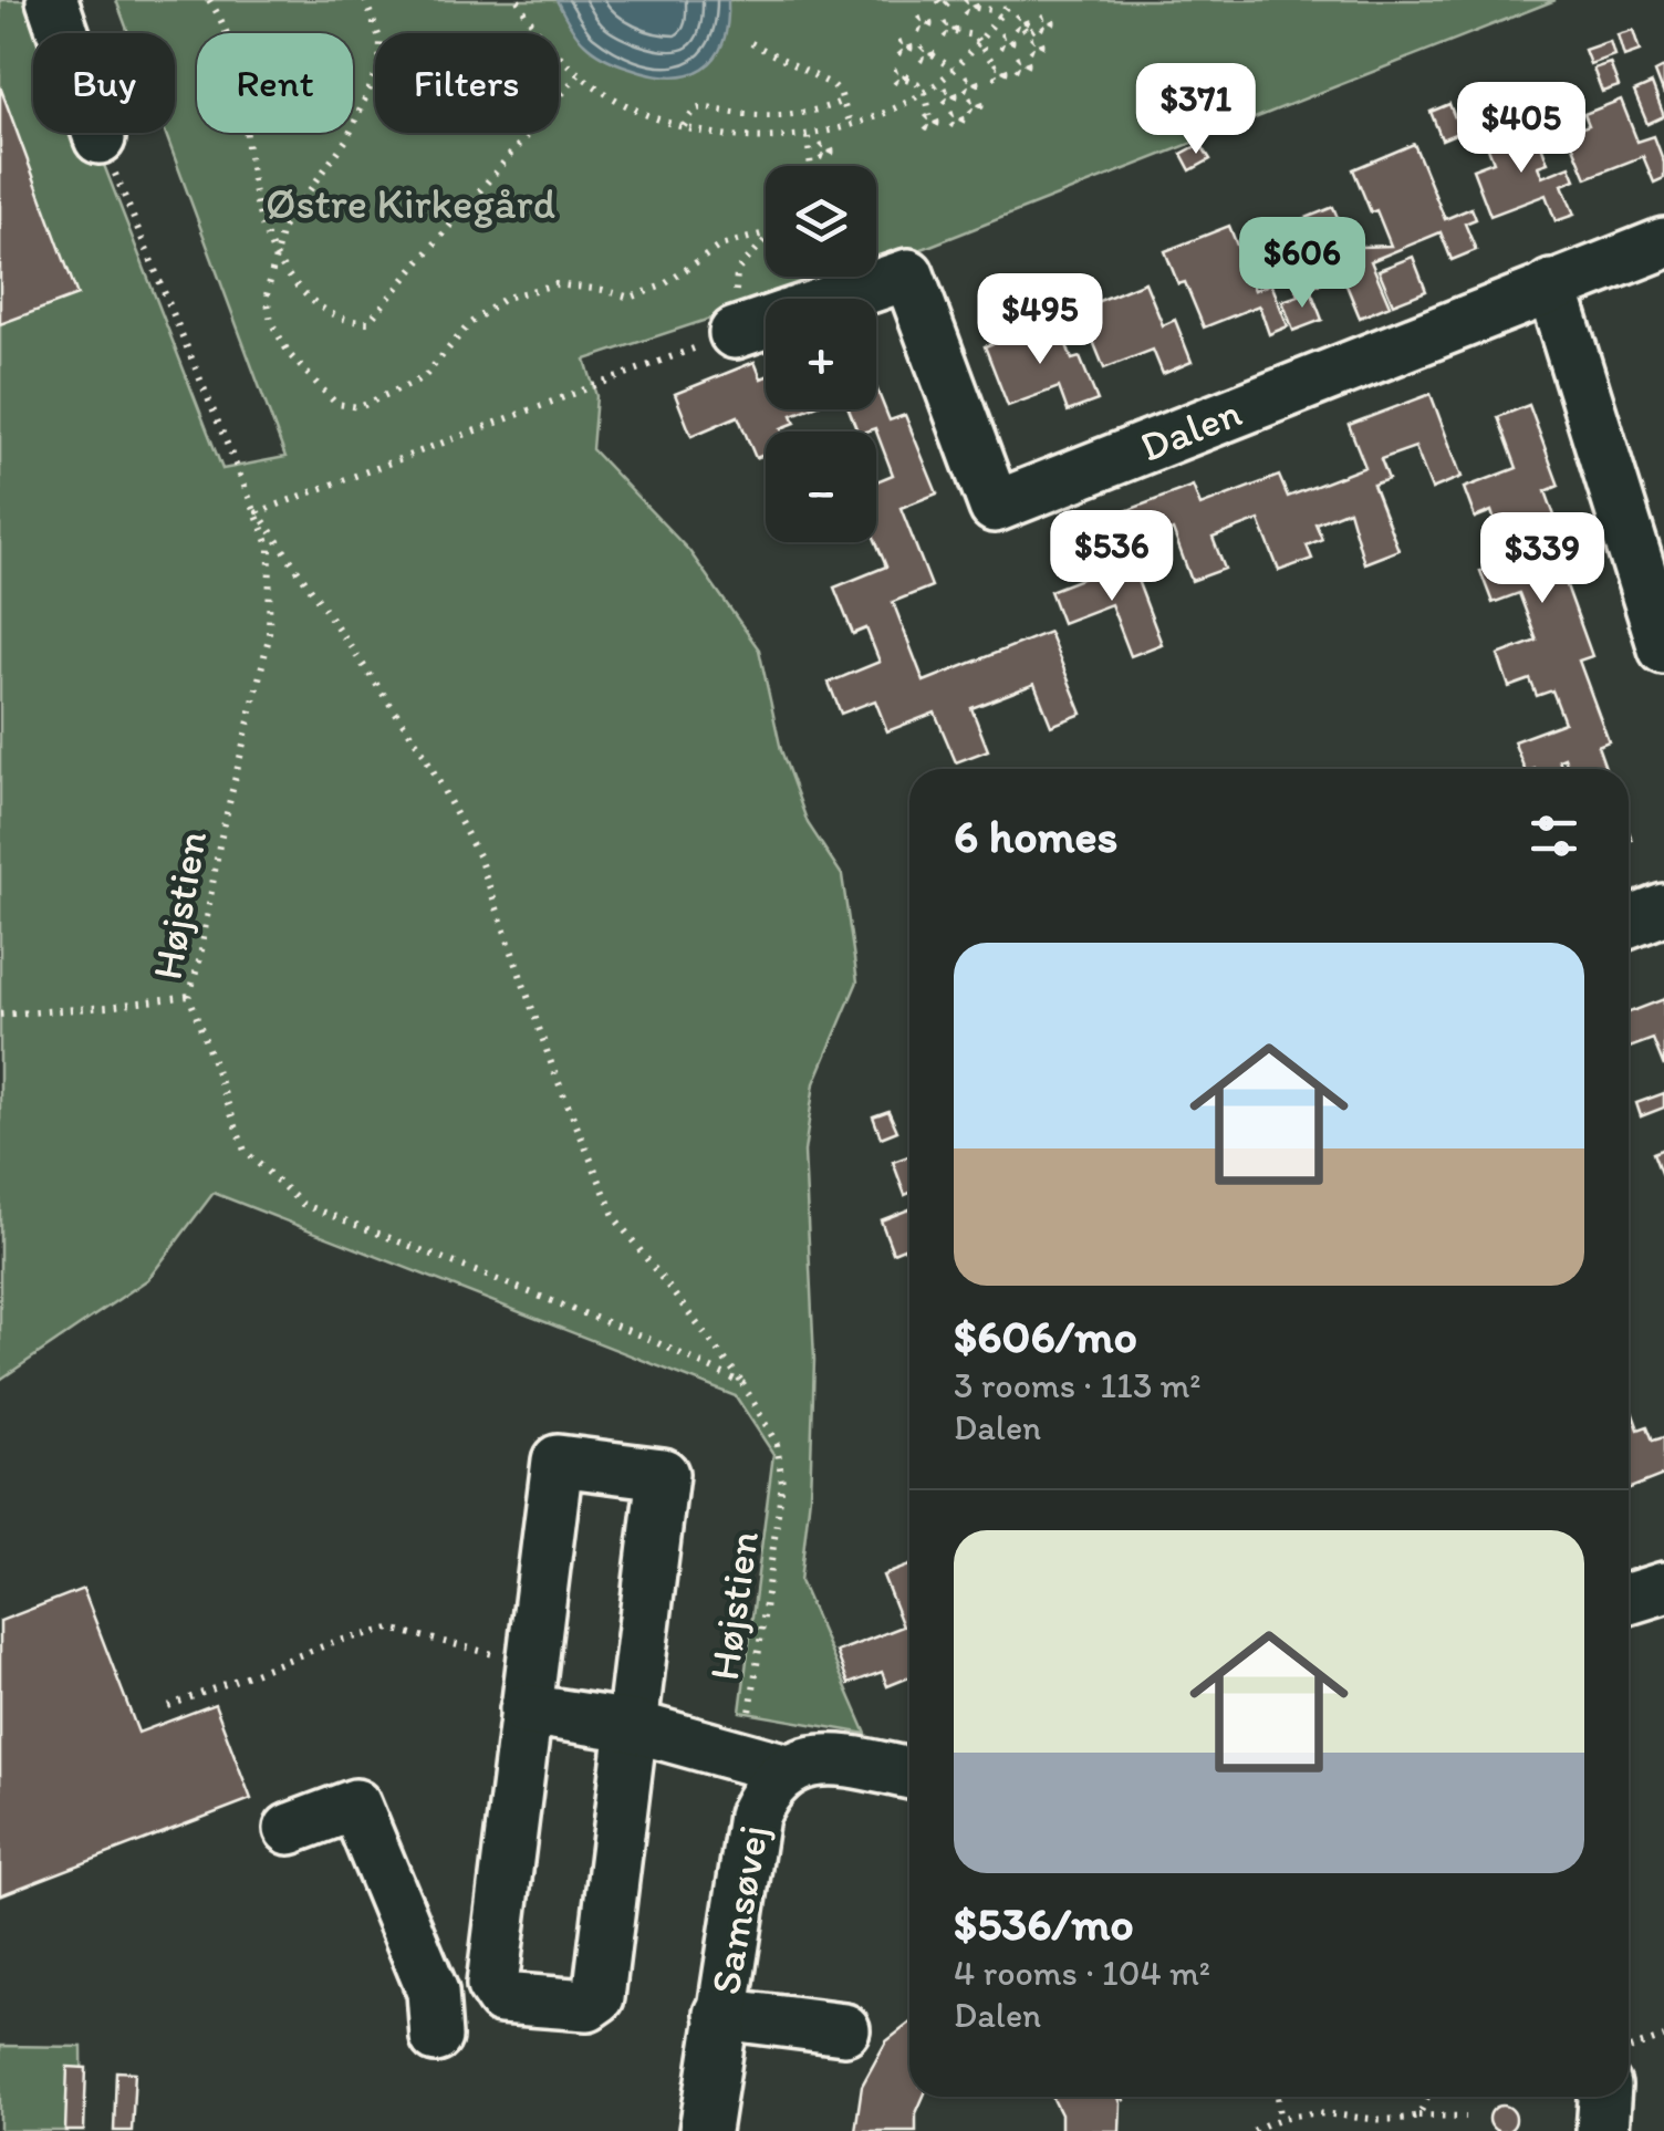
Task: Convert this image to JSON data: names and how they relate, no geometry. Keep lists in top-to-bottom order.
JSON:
{
  "streets": {
    "street": ["Dalen", "Samsøvej"],
    "path": ["Højstien"]
  },
  "crossings": [
    ["Højstien", "Samsøvej"]
  ],
  "parks": ["Østre Kirkegård"],
  "page": {
    "chip": ["Buy", "Rent", "Filters"],
    "price": [
      "$371",
      "$405",
      "$606",
      "$495",
      "$536",
      "$339"
    ],
    "map_buttons": ["+", "−"],
    "heading": "6 homes",
    "list": [
      {
        "name": "$606/mo",
        "note": "3 rooms · 113 m² · Dalen"
      },
      {
        "name": "$536/mo",
        "note": "4 rooms · 104 m² · Dalen"
      }
    ]
  }
}
